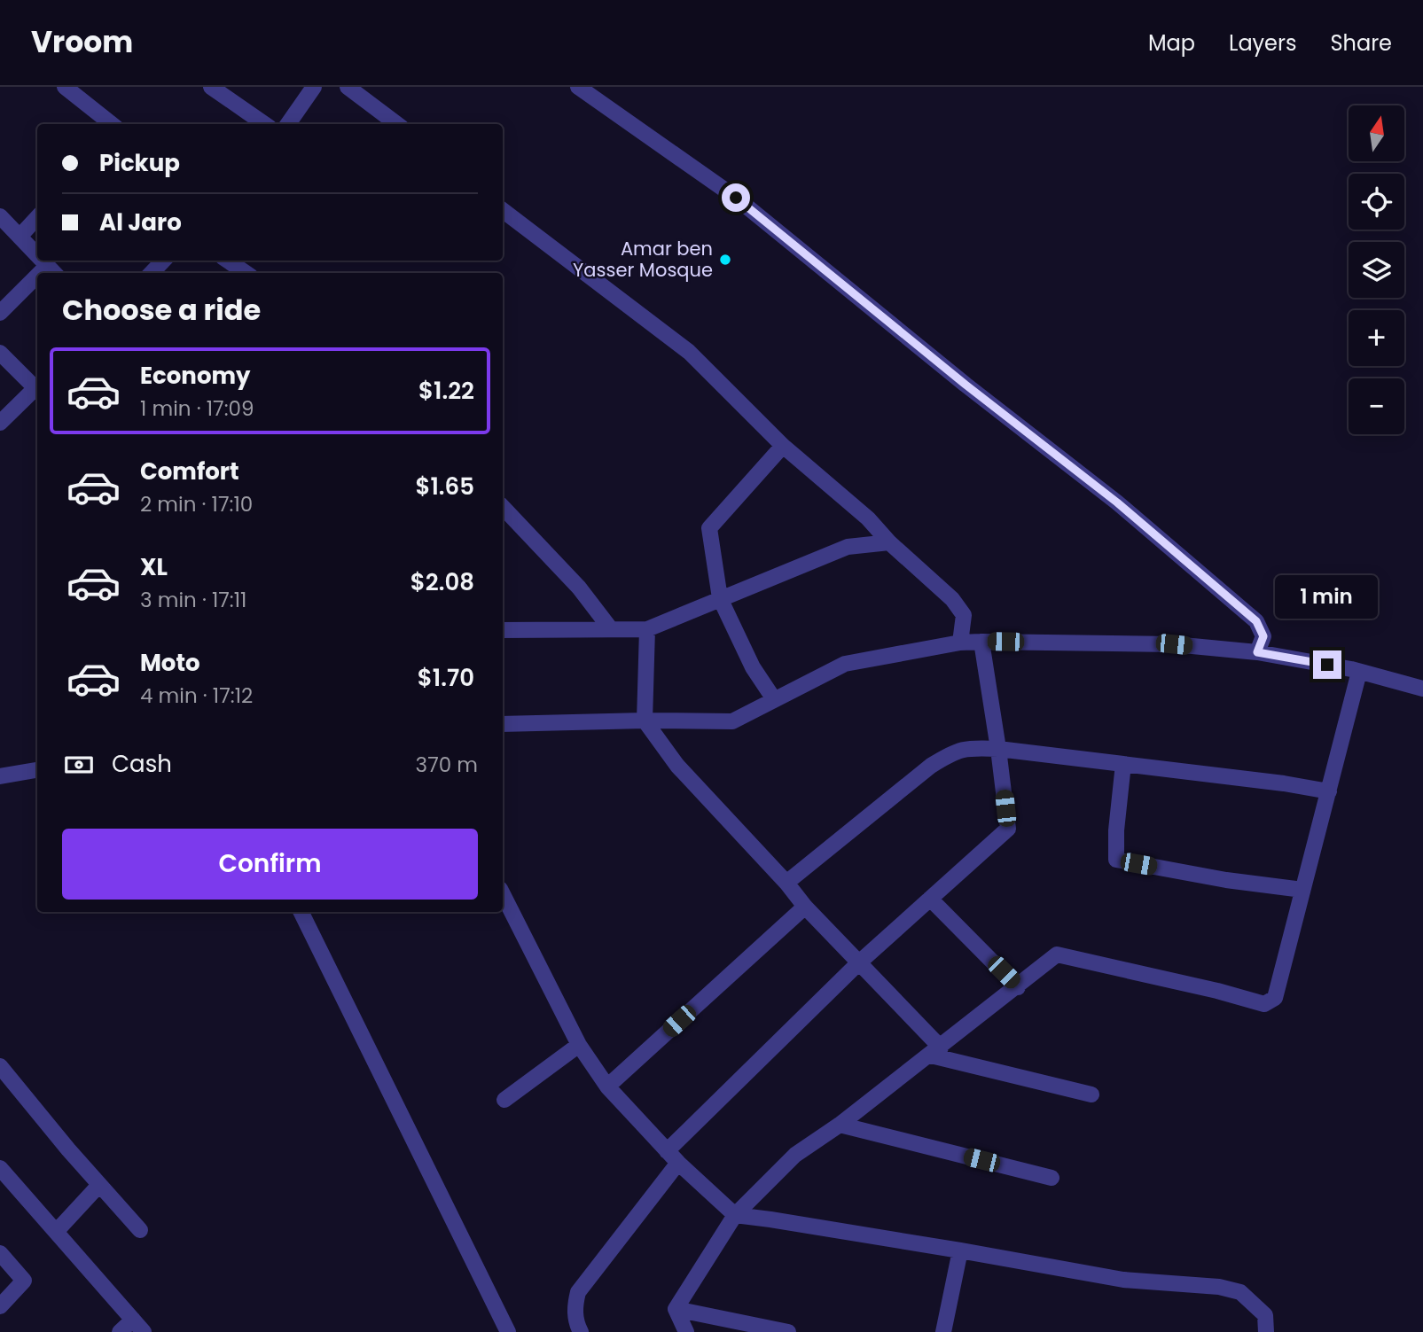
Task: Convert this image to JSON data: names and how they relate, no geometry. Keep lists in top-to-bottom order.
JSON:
{
  "places": ["Amar ben Yasser Mosque"],
  "north": "top",
  "page": {
    "header": "Vroom",
    "nav": ["Map", "Layers", "Share"],
    "map_buttons": ["+", "−"],
    "banner": ["Pickup", "Al Jaro"],
    "heading": "Choose a ride",
    "list": [
      {
        "name": "Economy",
        "note": "1 min · 17:09",
        "value": "$1.22"
      },
      {
        "name": "Comfort",
        "note": "2 min · 17:10",
        "value": "$1.65"
      },
      {
        "name": "XL",
        "note": "3 min · 17:11",
        "value": "$2.08"
      },
      {
        "name": "Moto",
        "note": "4 min · 17:12",
        "value": "$1.70"
      }
    ],
    "bubble": "1 min",
    "pay": ["Cash", "370 m"],
    "buttons": "Confirm"
  }
}
